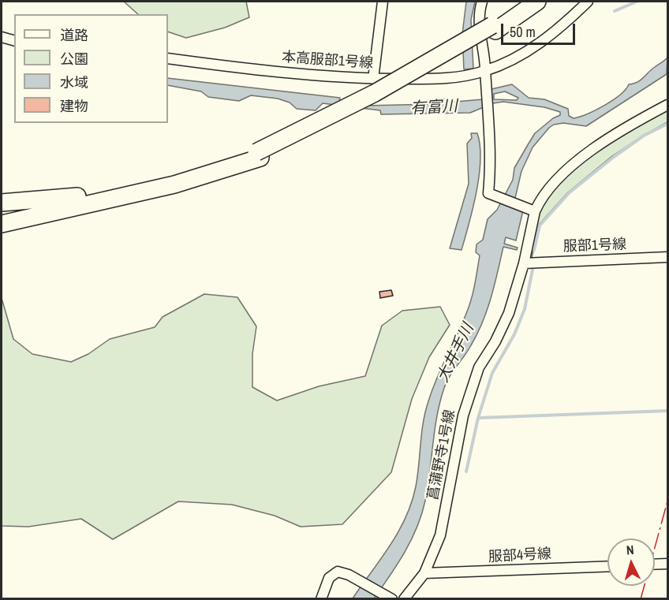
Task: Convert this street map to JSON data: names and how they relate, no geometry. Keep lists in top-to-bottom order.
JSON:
{
  "streets": {
    "street": [
      "本高服部1号線",
      "服部1号線",
      "菖蒲野寺1号線",
      "服部4号線"
    ]
  },
  "crossings": [
    ["服部1号線", "菖蒲野寺1号線"],
    ["菖蒲野寺1号線", "服部4号線"]
  ],
  "water": ["有富川", "大井手川"],
  "legend": [
    "道路",
    "公園",
    "水域",
    "建物"
  ],
  "scale_bar": "50 m",
  "north": "top"
}
